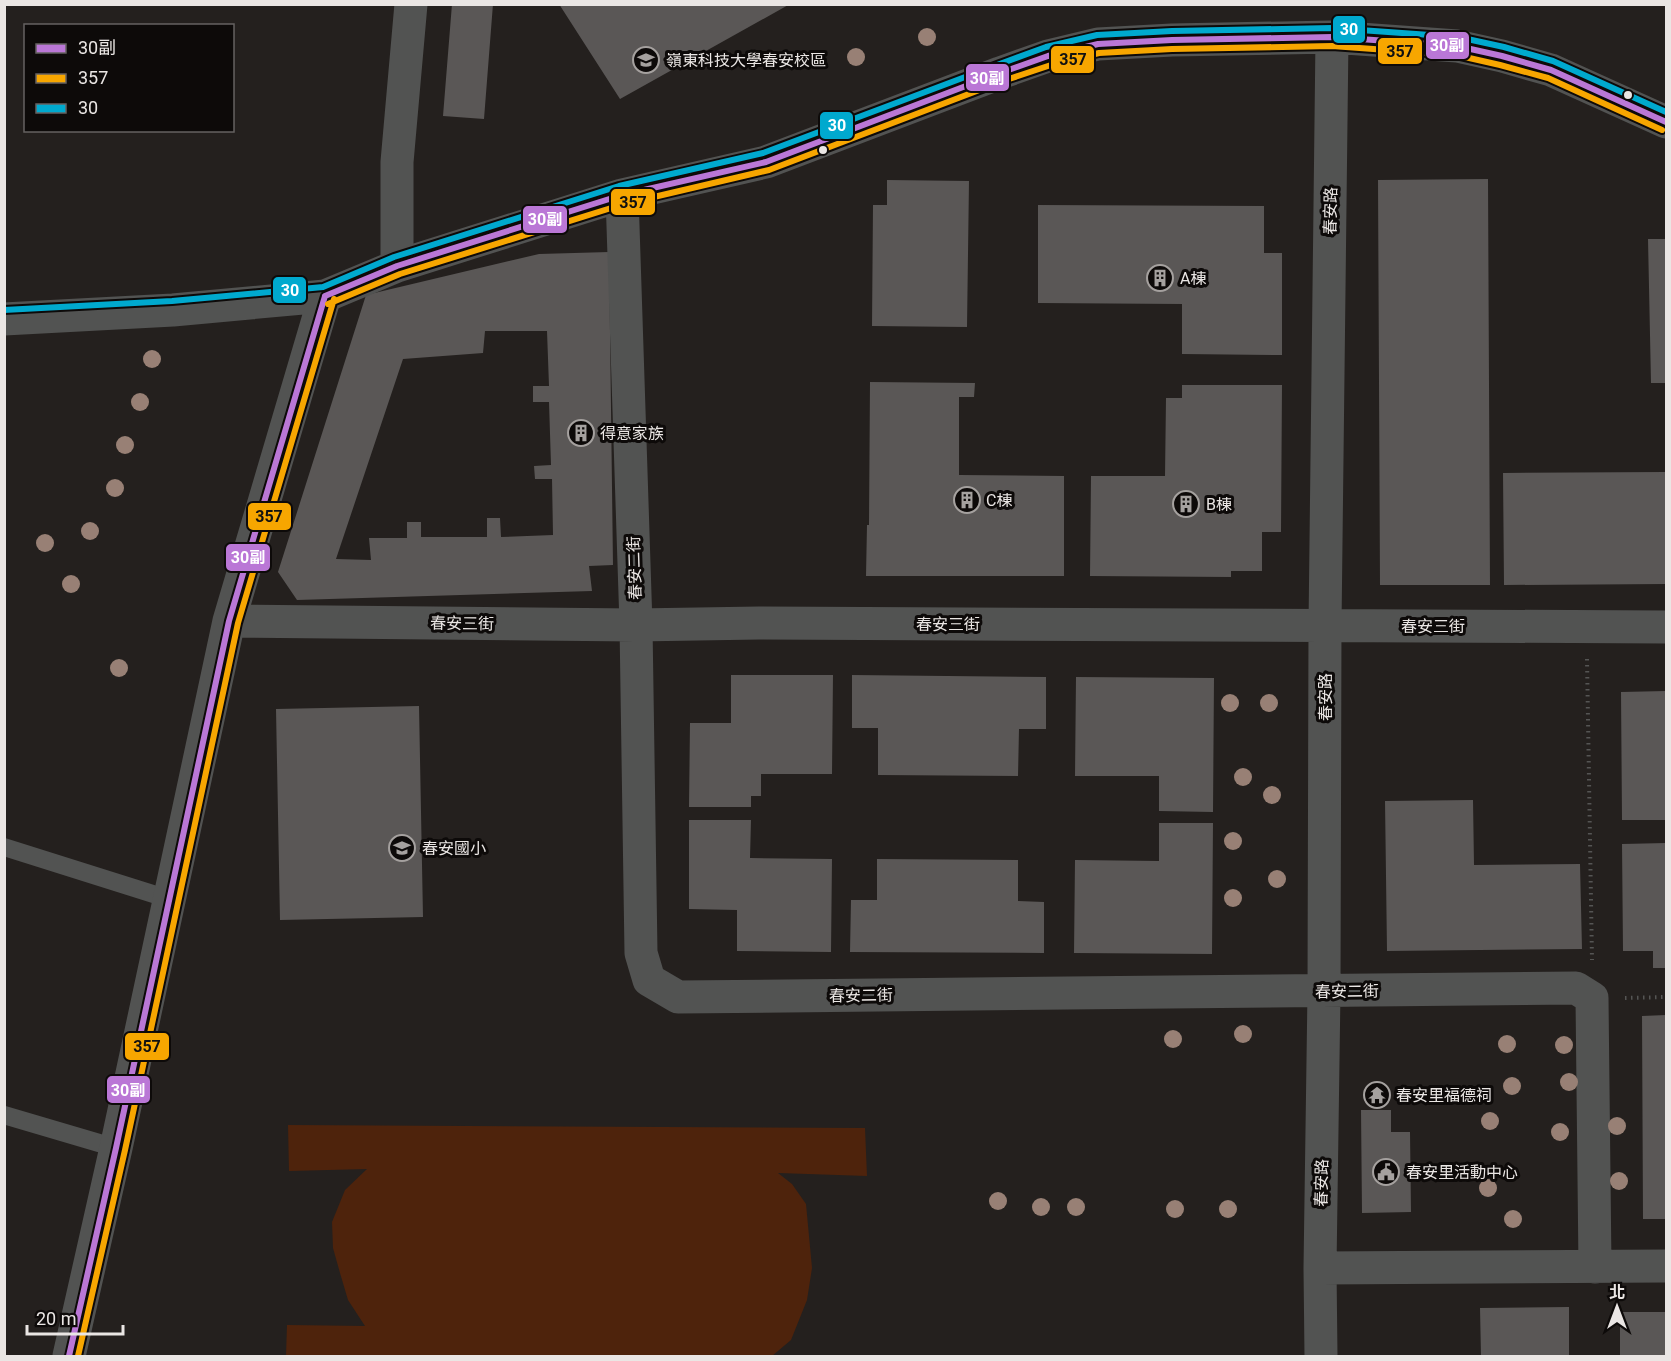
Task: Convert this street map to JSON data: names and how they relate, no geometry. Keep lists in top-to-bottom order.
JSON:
{
  "streets": {
    "street": ["春安路", "春安二街", "春安三街"]
  },
  "crossings": [
    ["春安路", "春安二街"],
    ["春安路", "春安三街"],
    ["春安二街", "春安三街"]
  ],
  "places": {
    "school or university": ["嶺東科技大學春安校區", "春安國小"],
    "building": [
      "A棟",
      "得意家族",
      "C棟",
      "B棟"
    ],
    "temple": ["春安里福德祠"],
    "public building": ["春安里活動中心"]
  },
  "lines": ["transit line 30", "transit line 30副", "transit line 357"],
  "legend": ["30副", "357", "30"],
  "scale_bar": "20 m",
  "north": "top"
}
